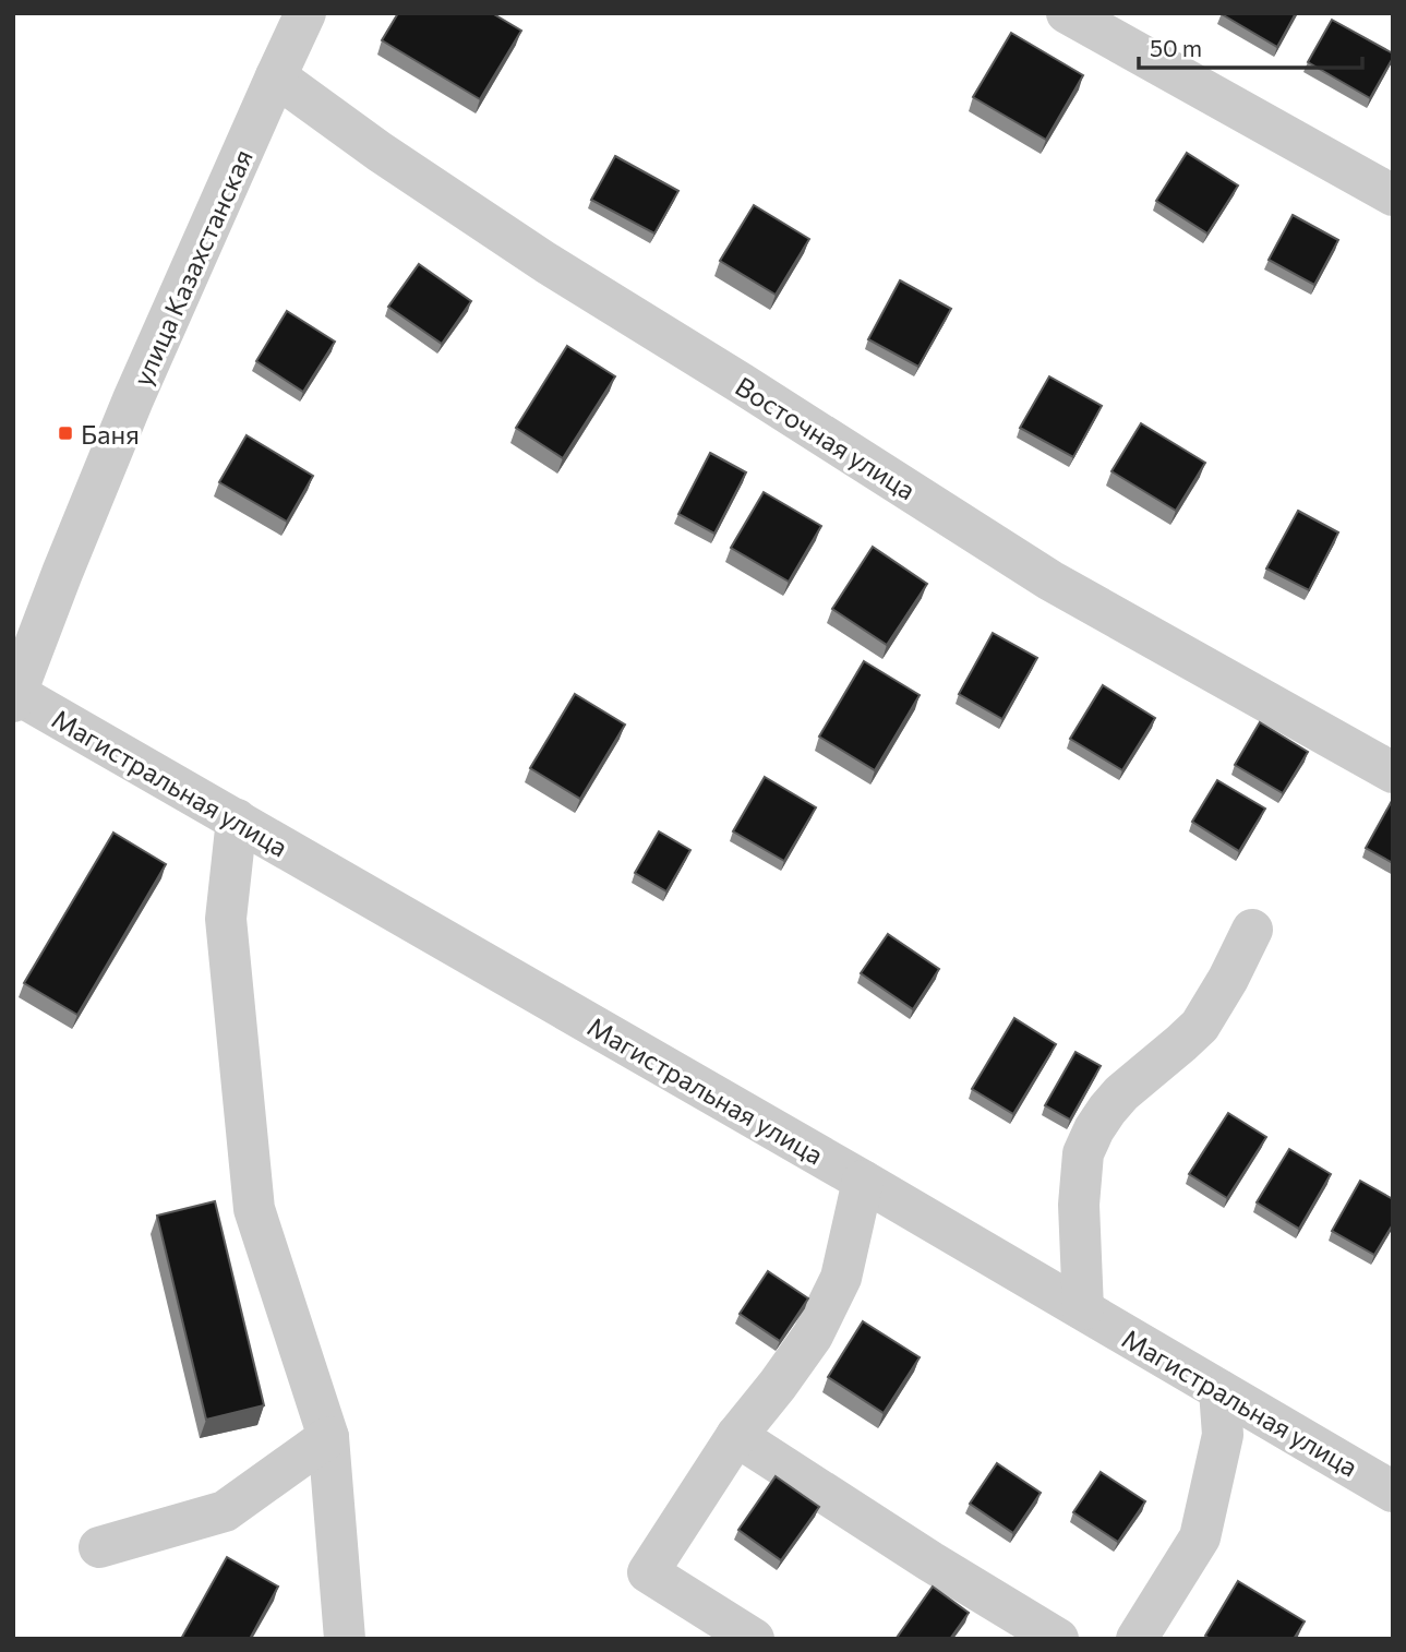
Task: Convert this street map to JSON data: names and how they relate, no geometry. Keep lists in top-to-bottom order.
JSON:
{
  "streets": {
    "street": ["улица Казахстанская", "Восточная улица", "Магистральная улица"]
  },
  "crossings": [
    ["улица Казахстанская", "Восточная улица"],
    ["улица Казахстанская", "Магистральная улица"]
  ],
  "places": {
    "transit": ["Баня"]
  },
  "scale_bar": "50 m"
}
